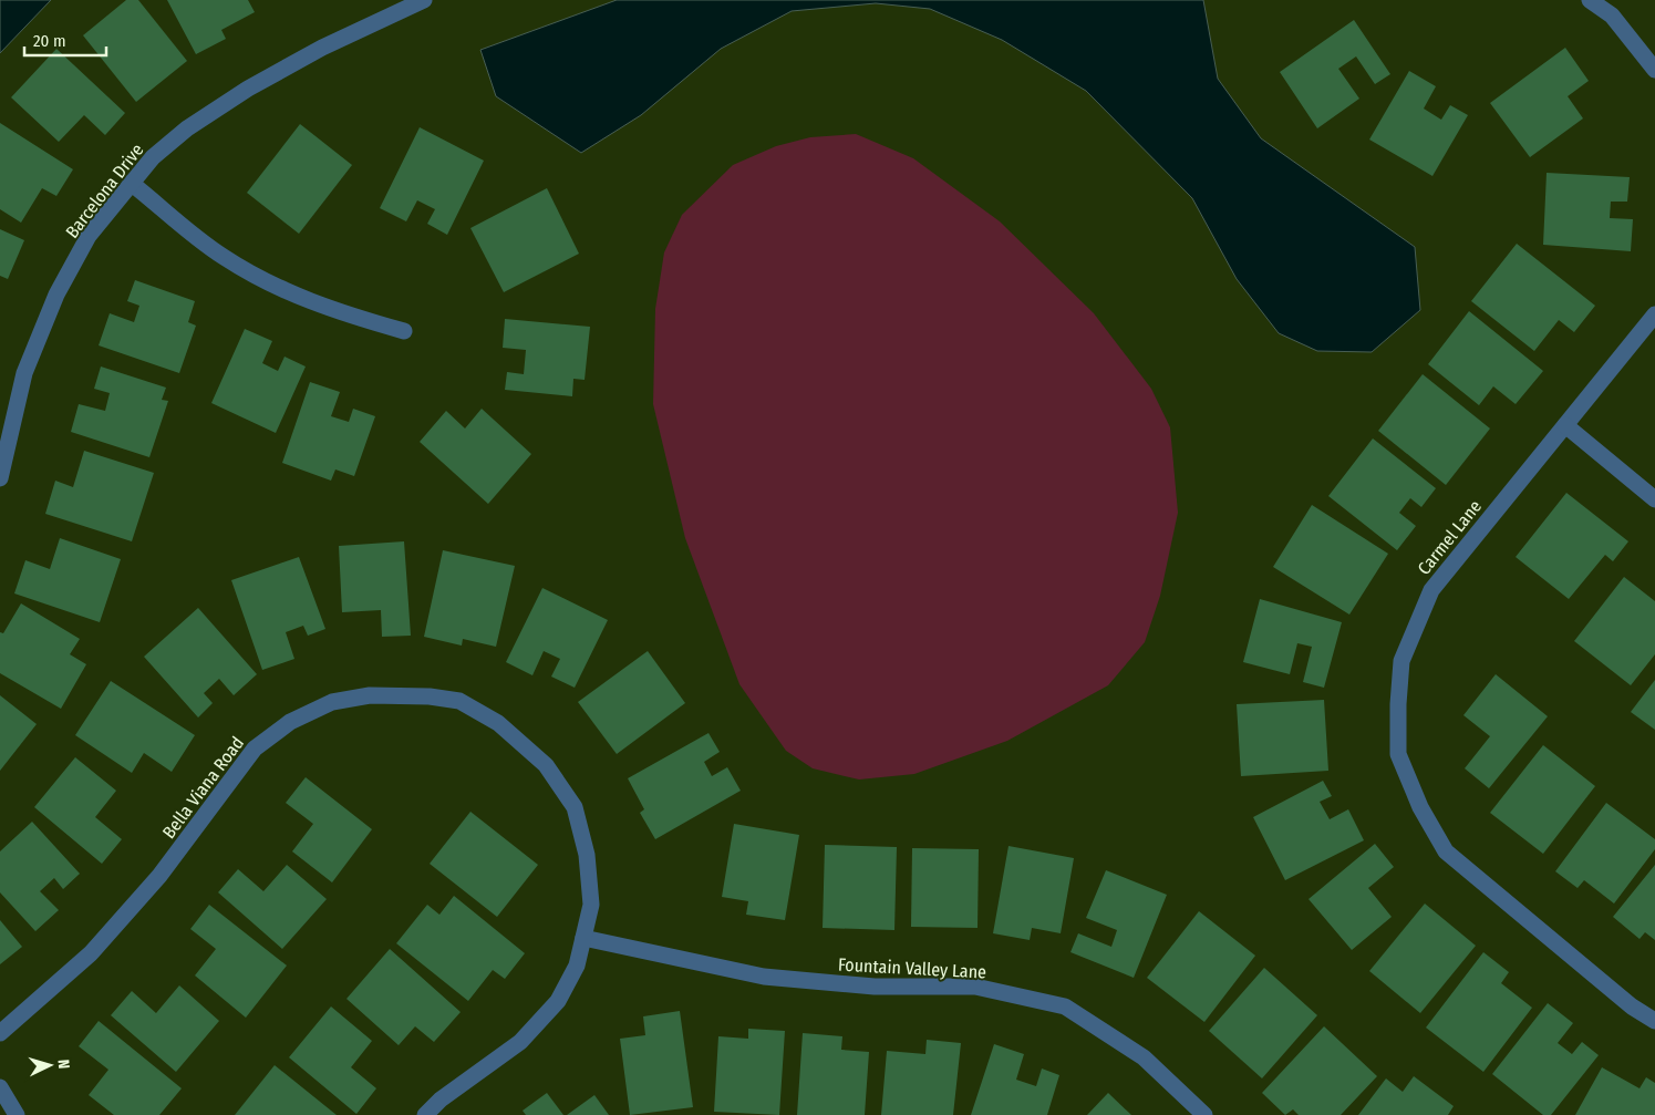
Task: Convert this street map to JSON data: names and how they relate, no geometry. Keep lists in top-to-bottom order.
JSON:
{
  "streets": {
    "street": [
      "Barcelona Drive",
      "Carmel Lane",
      "Bella Viana Road",
      "Fountain Valley Lane"
    ]
  },
  "crossings": [
    ["Bella Viana Road", "Fountain Valley Lane"]
  ],
  "scale_bar": "20 m",
  "north": "right"
}
